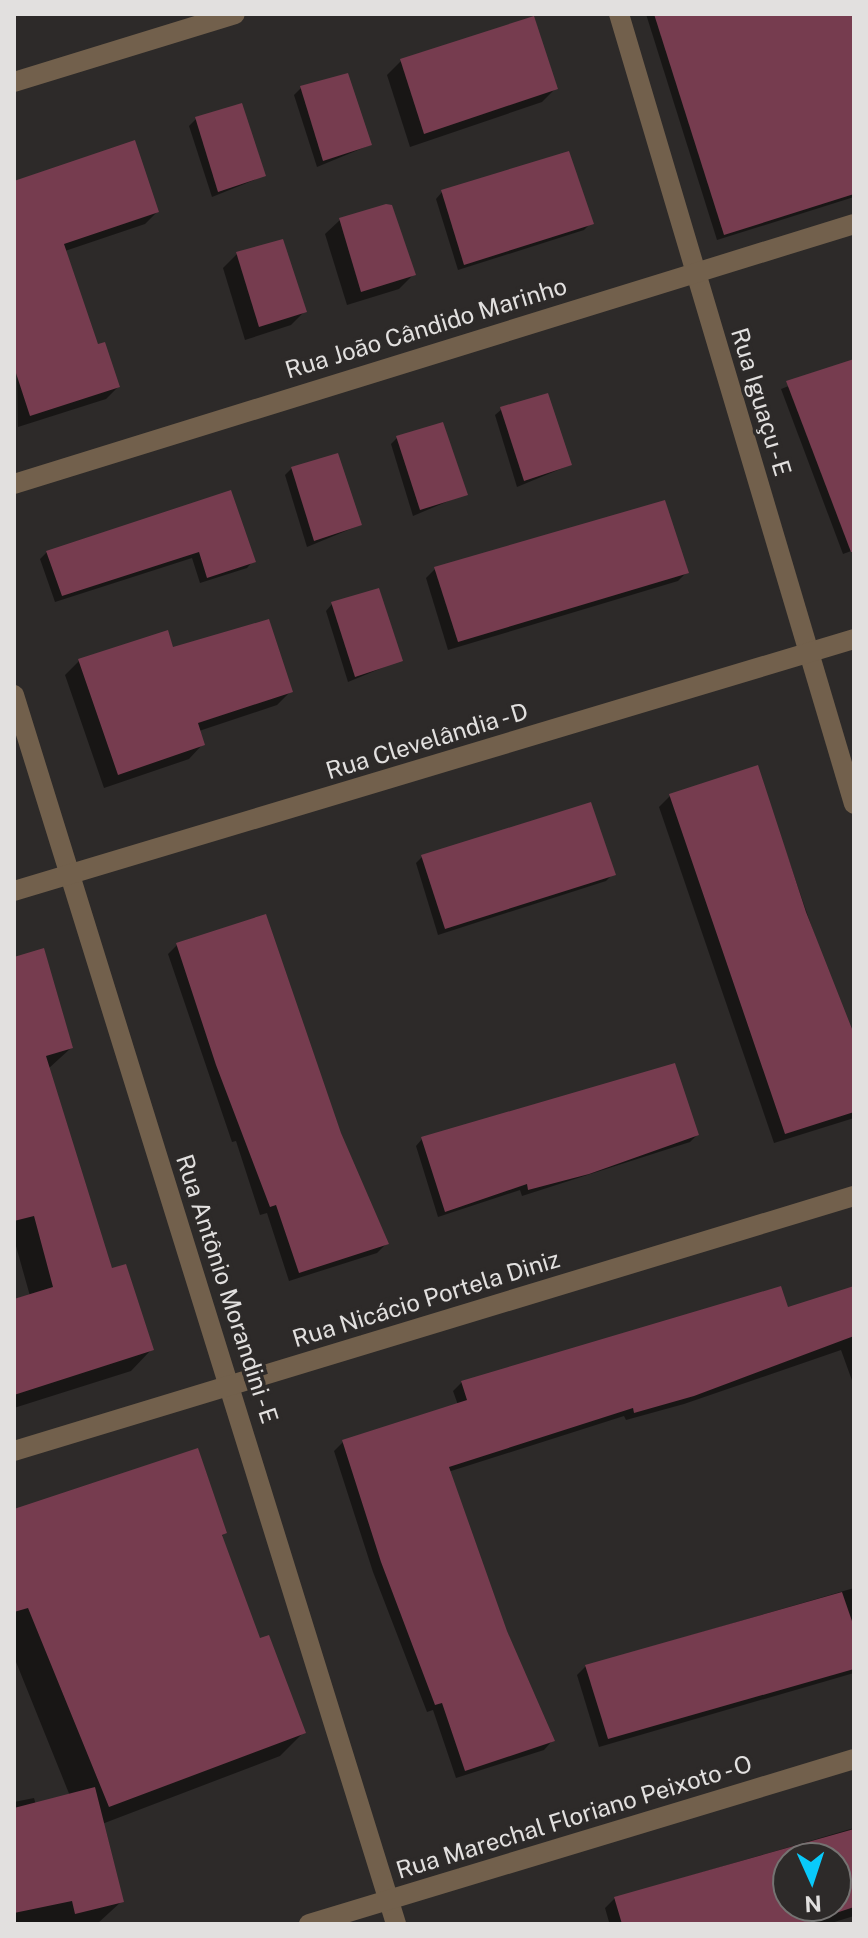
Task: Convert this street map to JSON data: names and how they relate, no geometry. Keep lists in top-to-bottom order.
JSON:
{
  "streets": {
    "street": [
      "Rua João Cândido Marinho",
      "Rua Iguaçu - E",
      "Rua Clevelândia - D",
      "Rua Antônio Morandini - E",
      "Rua Nicácio Portela Diniz",
      "Rua Marechal Floriano Peixoto - O"
    ]
  },
  "crossings": [
    ["Rua João Cândido Marinho", "Rua Iguaçu - E"],
    ["Rua Iguaçu - E", "Rua Clevelândia - D"],
    ["Rua Clevelândia - D", "Rua Antônio Morandini - E"],
    ["Rua Antônio Morandini - E", "Rua Nicácio Portela Diniz"],
    ["Rua Antônio Morandini - E", "Rua Marechal Floriano Peixoto - O"]
  ],
  "north": "bottom"
}
